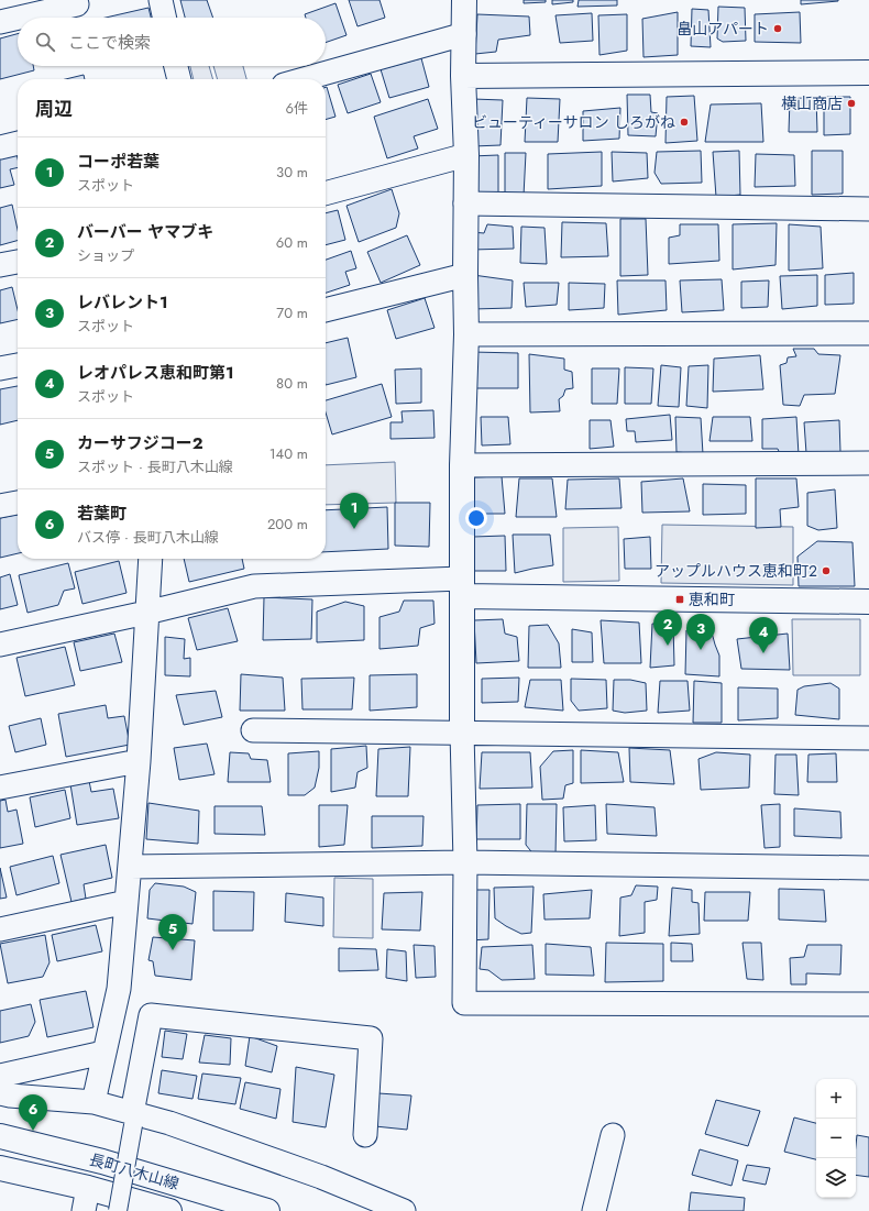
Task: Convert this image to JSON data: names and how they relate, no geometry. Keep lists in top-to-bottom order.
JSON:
{
  "streets": {
    "street": ["長町八木山線"]
  },
  "places": {
    "other": [
      "畠山アパート",
      "横山商店",
      "ビューティーサロン しろがね",
      "アップルハウス恵和町2"
    ],
    "transit": ["恵和町"]
  },
  "page": {
    "search": "ここで検索",
    "heading": ["周辺", "6件"],
    "list": [
      {
        "mark": "1",
        "name": "コーポ若葉",
        "note": "スポット",
        "value": "30 m"
      },
      {
        "mark": "2",
        "name": "バーバー ヤマブキ",
        "note": "ショップ",
        "value": "60 m"
      },
      {
        "mark": "3",
        "name": "レバレント1",
        "note": "スポット",
        "value": "70 m"
      },
      {
        "mark": "4",
        "name": "レオパレス恵和町第1",
        "note": "スポット",
        "value": "80 m"
      },
      {
        "mark": "5",
        "name": "カーサフジコー2",
        "note": "スポット · 長町八木山線",
        "value": "140 m"
      },
      {
        "mark": "6",
        "name": "若葉町",
        "note": "バス停 · 長町八木山線",
        "value": "200 m"
      }
    ],
    "pins": [
      "1",
      "2",
      "3",
      "4",
      "5",
      "6"
    ],
    "map_buttons": ["+", "−"]
  }
}
